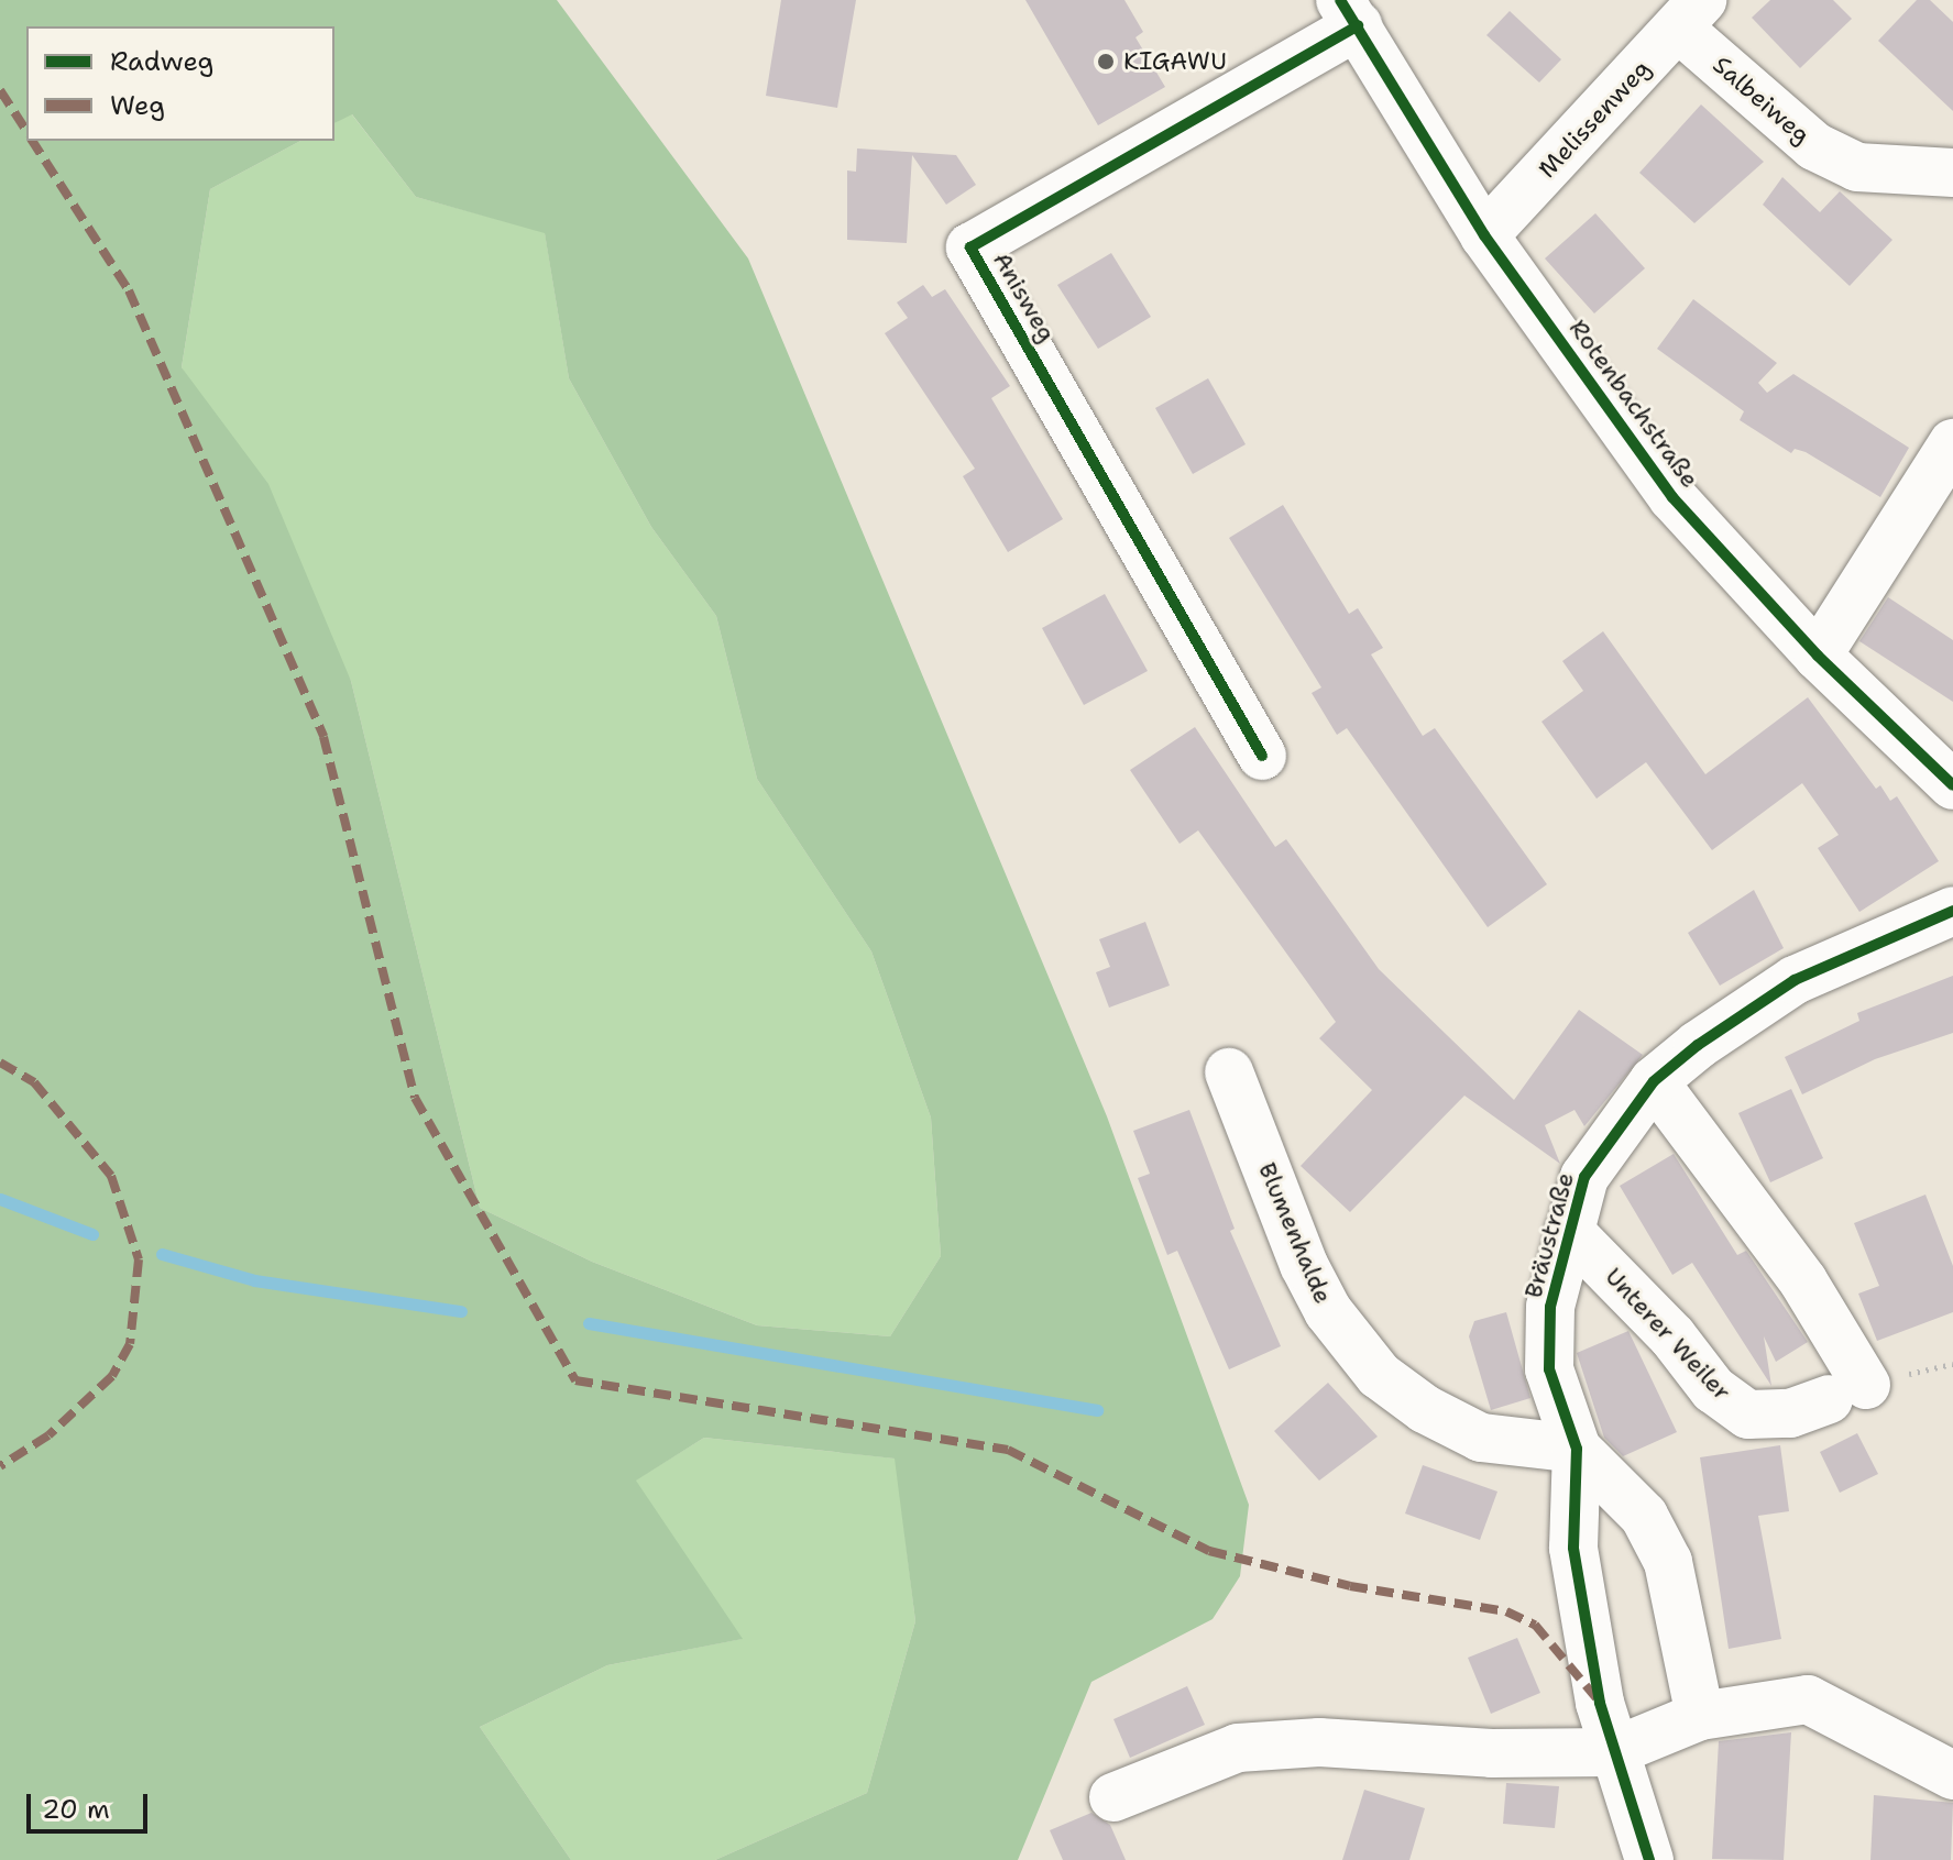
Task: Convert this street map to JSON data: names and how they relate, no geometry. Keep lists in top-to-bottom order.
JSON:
{
  "streets": {
    "street": [
      "Salbeiweg",
      "Melissenweg",
      "Anisweg",
      "Rotenbachstraße",
      "Blumenhalde",
      "Bräustraße",
      "Unterer Weiler"
    ]
  },
  "crossings": [
    ["Salbeiweg", "Melissenweg"],
    ["Melissenweg", "Rotenbachstraße"],
    ["Anisweg", "Rotenbachstraße"],
    ["Blumenhalde", "Bräustraße"],
    ["Bräustraße", "Unterer Weiler"]
  ],
  "places": ["KIGAWU"],
  "legend": ["Radweg", "Weg"],
  "scale_bar": "20 m"
}
